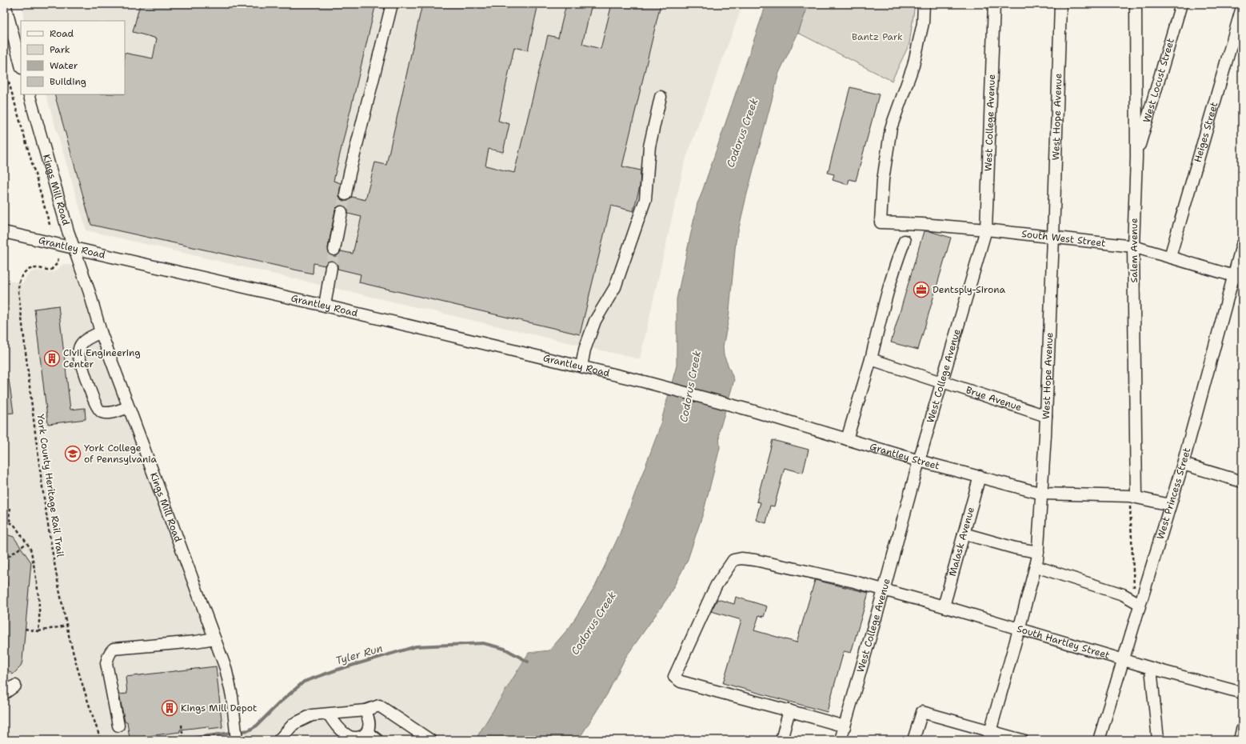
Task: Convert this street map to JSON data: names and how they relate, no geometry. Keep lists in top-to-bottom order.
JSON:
{
  "streets": {
    "street": [
      "West Locust Street",
      "West Hope Avenue",
      "West College Avenue",
      "Heiges Street",
      "Kings Mill Road",
      "South West Street",
      "Grantley Road",
      "Salem Avenue",
      "Brye Avenue",
      "Grantley Street",
      "West Princess Street",
      "Malask Avenue",
      "South Hartley Street"
    ],
    "path": ["York County Heritage Rail Trail"]
  },
  "crossings": [
    ["West Locust Street", "Salem Avenue"],
    ["West Hope Avenue", "South West Street"],
    ["West Hope Avenue", "Brye Avenue"],
    ["West Hope Avenue", "Grantley Street"],
    ["West Hope Avenue", "South Hartley Street"],
    ["West College Avenue", "South West Street"],
    ["West College Avenue", "Brye Avenue"],
    ["West College Avenue", "Grantley Street"],
    ["West College Avenue", "South Hartley Street"],
    ["Heiges Street", "South West Street"],
    ["Kings Mill Road", "Grantley Road"],
    ["South West Street", "Salem Avenue"],
    ["South West Street", "West Princess Street"],
    ["Grantley Road", "Grantley Street"],
    ["Salem Avenue", "Grantley Street"],
    ["Grantley Street", "West Princess Street"],
    ["Grantley Street", "Malask Avenue"],
    ["West Princess Street", "South Hartley Street"],
    ["Malask Avenue", "South Hartley Street"]
  ],
  "water": ["Codorus Creek", "Tyler Run"],
  "parks": ["Bantz Park"],
  "places": {
    "office": ["Dentsply-Sirona"],
    "building": ["Civil Engineering Center", "Kings Mill Depot"],
    "school or university": ["York College of Pennsylvania"]
  },
  "legend": [
    "Road",
    "Park",
    "Water",
    "Building"
  ]
}
